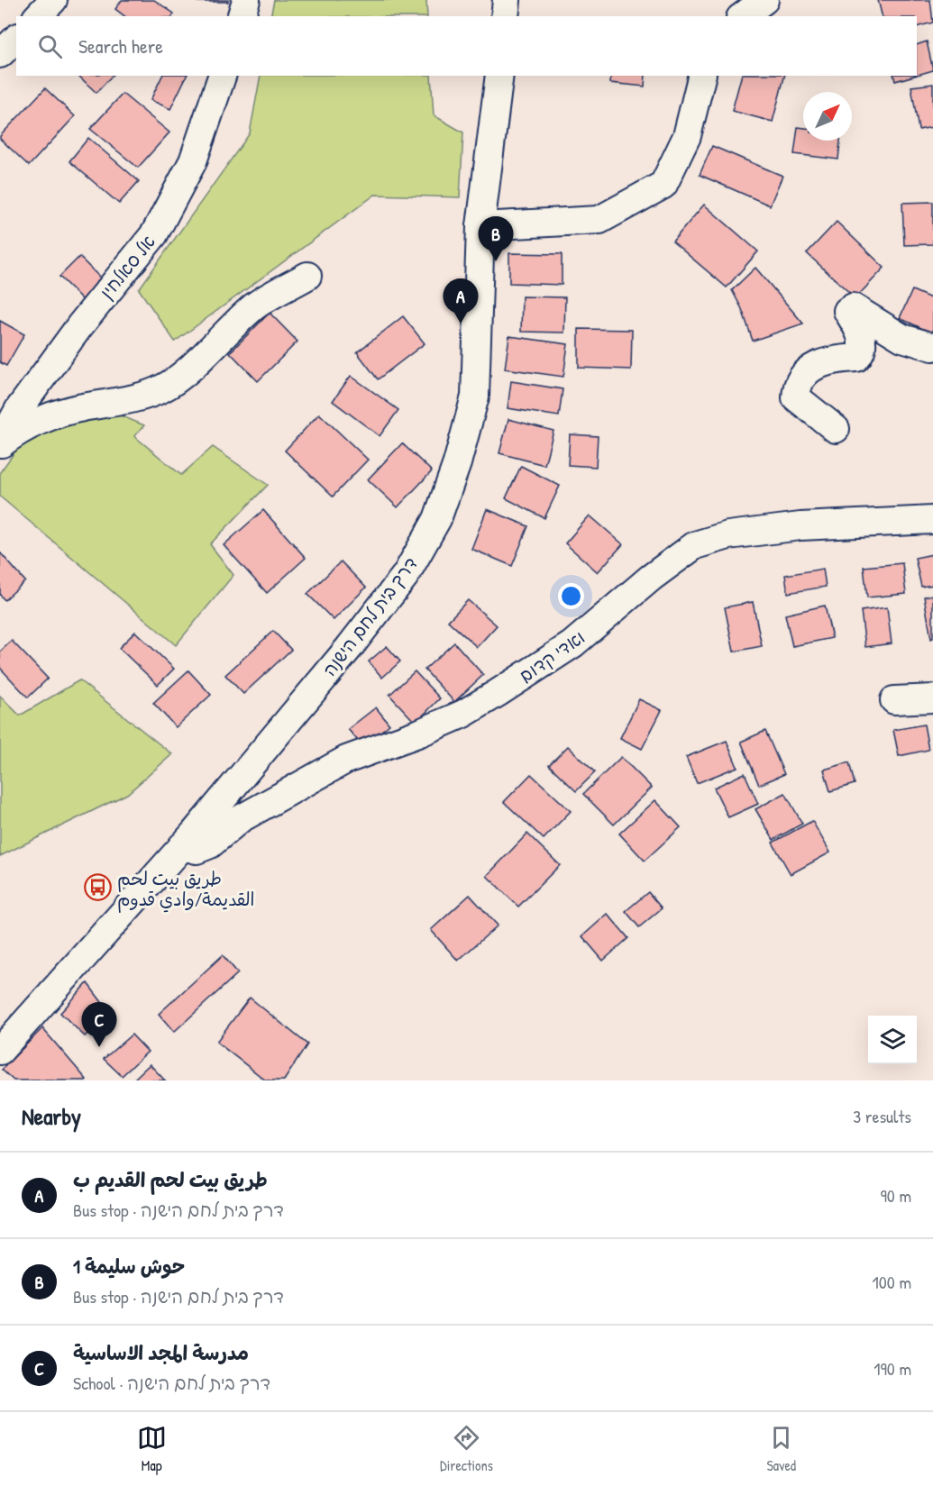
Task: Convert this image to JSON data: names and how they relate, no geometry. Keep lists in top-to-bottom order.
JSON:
{
  "streets": {
    "street": ["אל סאלחין", "דרך בית לחם הישנה", "ואדי קדום"]
  },
  "crossings": [
    ["דרך בית לחם הישנה", "ואדי קדום"]
  ],
  "places": {
    "bus stop": ["طريق بيت لحم القديمة/وادي قدوم"]
  },
  "north": "top right",
  "page": {
    "search": "Search here",
    "pins": ["B", "A", "C"],
    "heading": ["Nearby", "3 results"],
    "list": [
      {
        "mark": "A",
        "name": "طريق بيت لحم القديم ب",
        "note": "Bus stop · דרך בית לחם הישנה",
        "value": "90 m"
      },
      {
        "mark": "B",
        "name": "حوش سليمة 1",
        "note": "Bus stop · דרך בית לחם הישנה",
        "value": "100 m"
      },
      {
        "mark": "C",
        "name": "مدرسة المجد الاساسية",
        "note": "School · דרך בית לחם הישנה",
        "value": "190 m"
      }
    ],
    "nav": ["Map", "Directions", "Saved"]
  }
}
